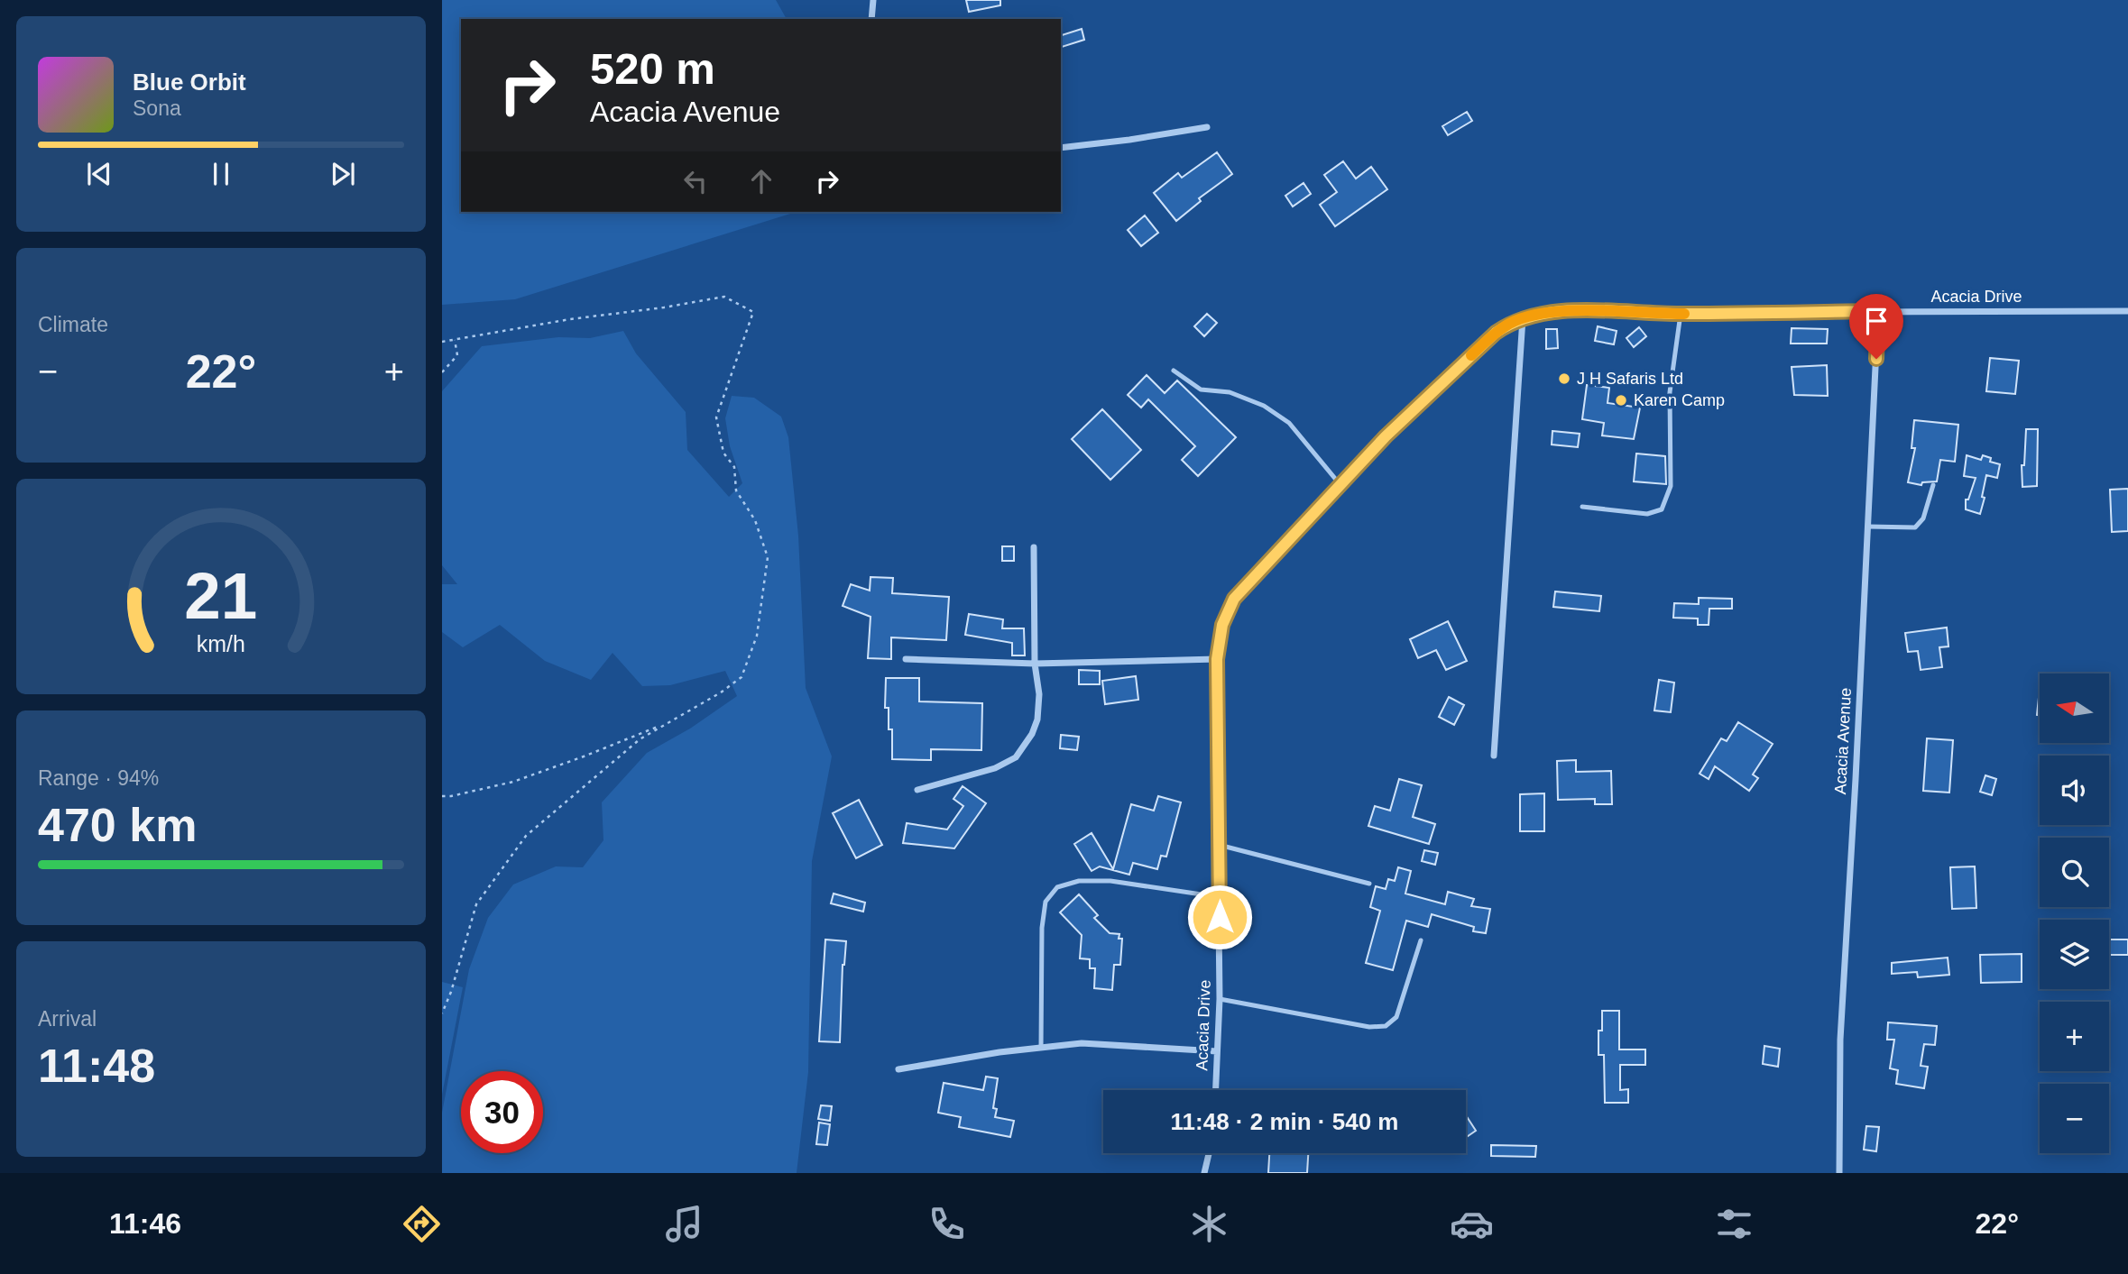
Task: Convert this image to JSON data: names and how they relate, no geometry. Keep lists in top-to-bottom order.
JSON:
{
  "streets": {
    "street": ["Acacia Drive", "Acacia Avenue"]
  },
  "crossings": [
    ["Acacia Drive", "Acacia Avenue"]
  ],
  "places": ["J H Safaris Ltd", "Karen Camp"],
  "north": "left",
  "page": {
    "turn": ["520 m", "Acacia Avenue"],
    "song": ["Blue Orbit", "Sona"],
    "tile": [
      "Climate",
      ["Range · 94%", "470 km"],
      ["Arrival", "11:48"]
    ],
    "heat": ["−", "22°", "+"],
    "map_buttons": ["+", "−"],
    "limit": "30",
    "trip": "11:48 · 2 min · 540 m",
    "tabs": ["11:46", "22°"],
    "gauge": ["21", "km/h"]
  }
}
